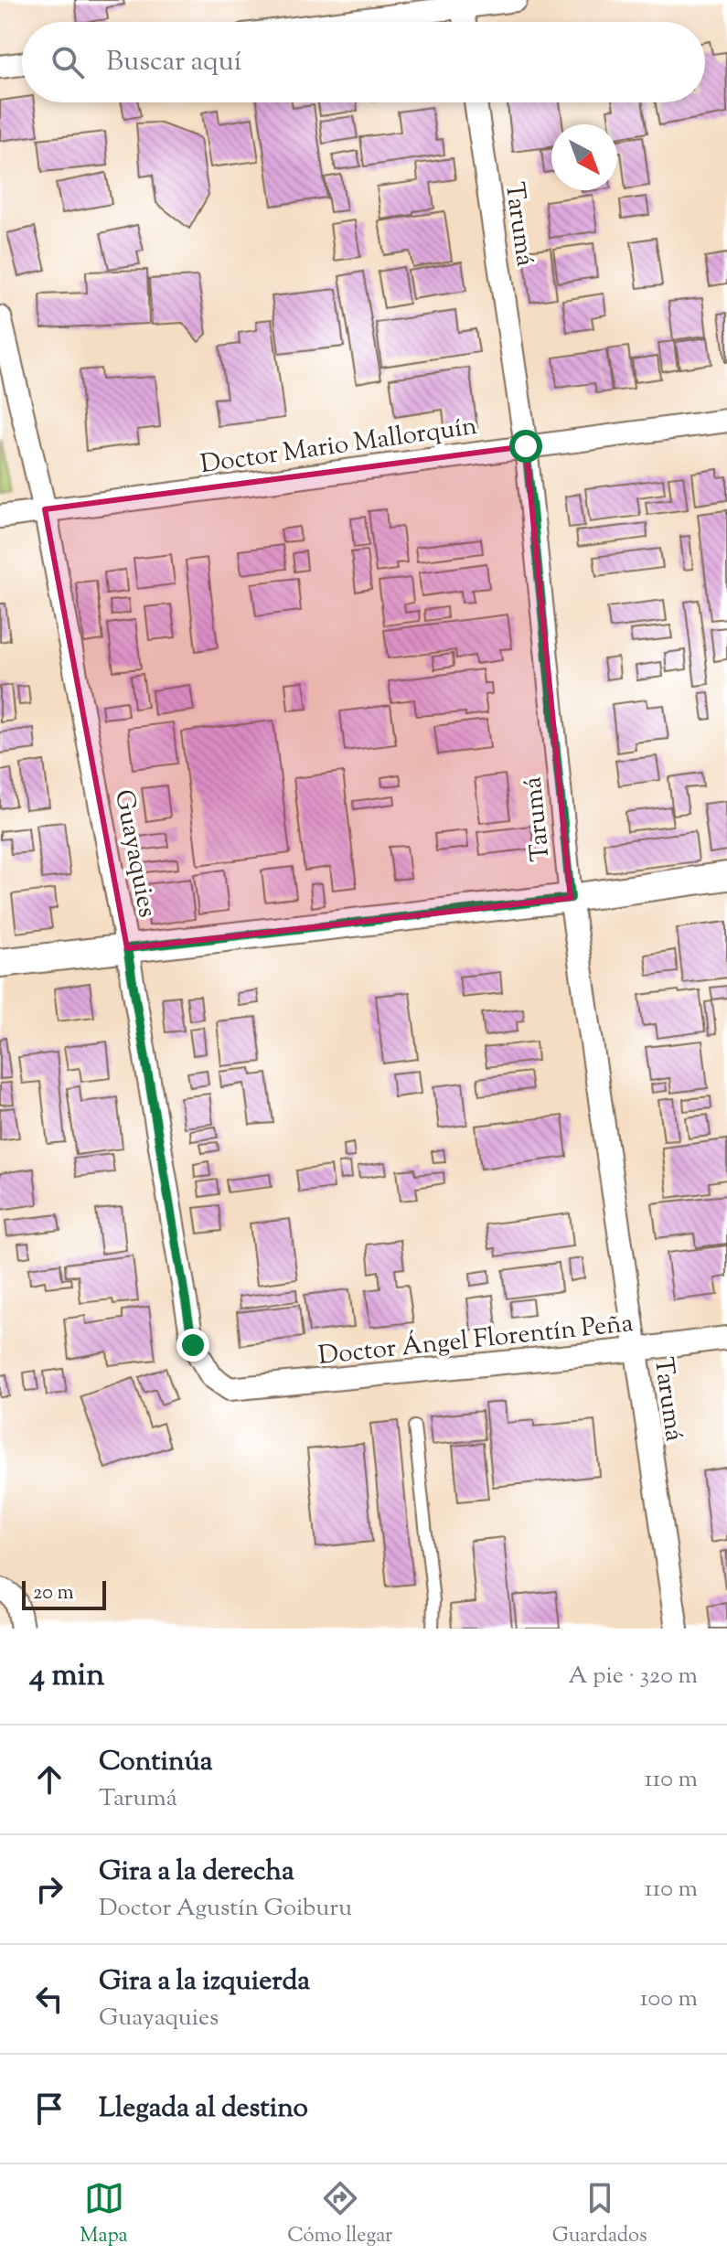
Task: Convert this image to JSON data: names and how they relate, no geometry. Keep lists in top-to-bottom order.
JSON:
{
  "streets": {
    "street": [
      "Tarumá",
      "Doctor Mario Mallorquín",
      "Guayaquies",
      "Doctor Ángel Florentín Peña"
    ]
  },
  "crossings": [
    ["Tarumá", "Doctor Mario Mallorquín"],
    ["Tarumá", "Doctor Ángel Florentín Peña"],
    ["Doctor Mario Mallorquín", "Guayaquies"],
    ["Guayaquies", "Doctor Ángel Florentín Peña"]
  ],
  "scale_bar": "20 m",
  "north": "bottom right",
  "page": {
    "search": "Buscar aquí",
    "scale": "20 m",
    "heading": ["4 min", "A pie · 320 m"],
    "list": [
      ["Continúa", "Tarumá", "110 m"],
      ["Gira a la derecha", "Doctor Agustín Goiburu", "110 m"],
      ["Gira a la izquierda", "Guayaquies", "100 m"],
      "Llegada al destino"
    ],
    "nav": ["Mapa", "Cómo llegar", "Guardados"]
  }
}
